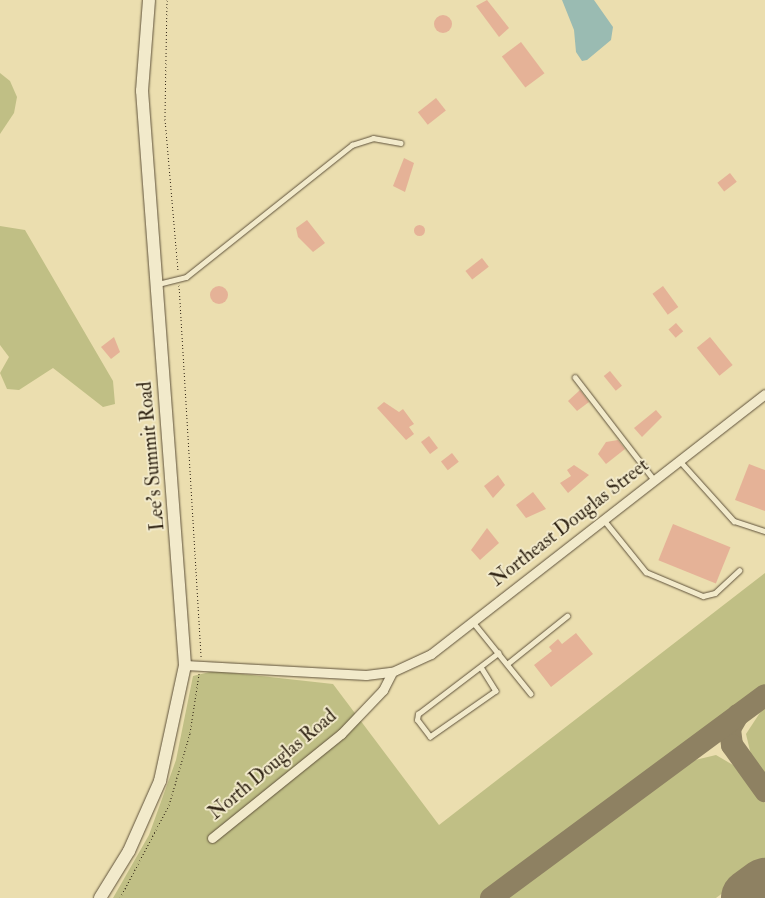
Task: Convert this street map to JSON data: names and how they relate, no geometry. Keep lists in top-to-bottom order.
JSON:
{
  "streets": {
    "main road": ["Lee's Summit Road"],
    "street": ["Northeast Douglas Street", "North Douglas Road"]
  },
  "crossings": [
    ["Lee's Summit Road", "Northeast Douglas Street"],
    ["Northeast Douglas Street", "North Douglas Road"]
  ]
}
